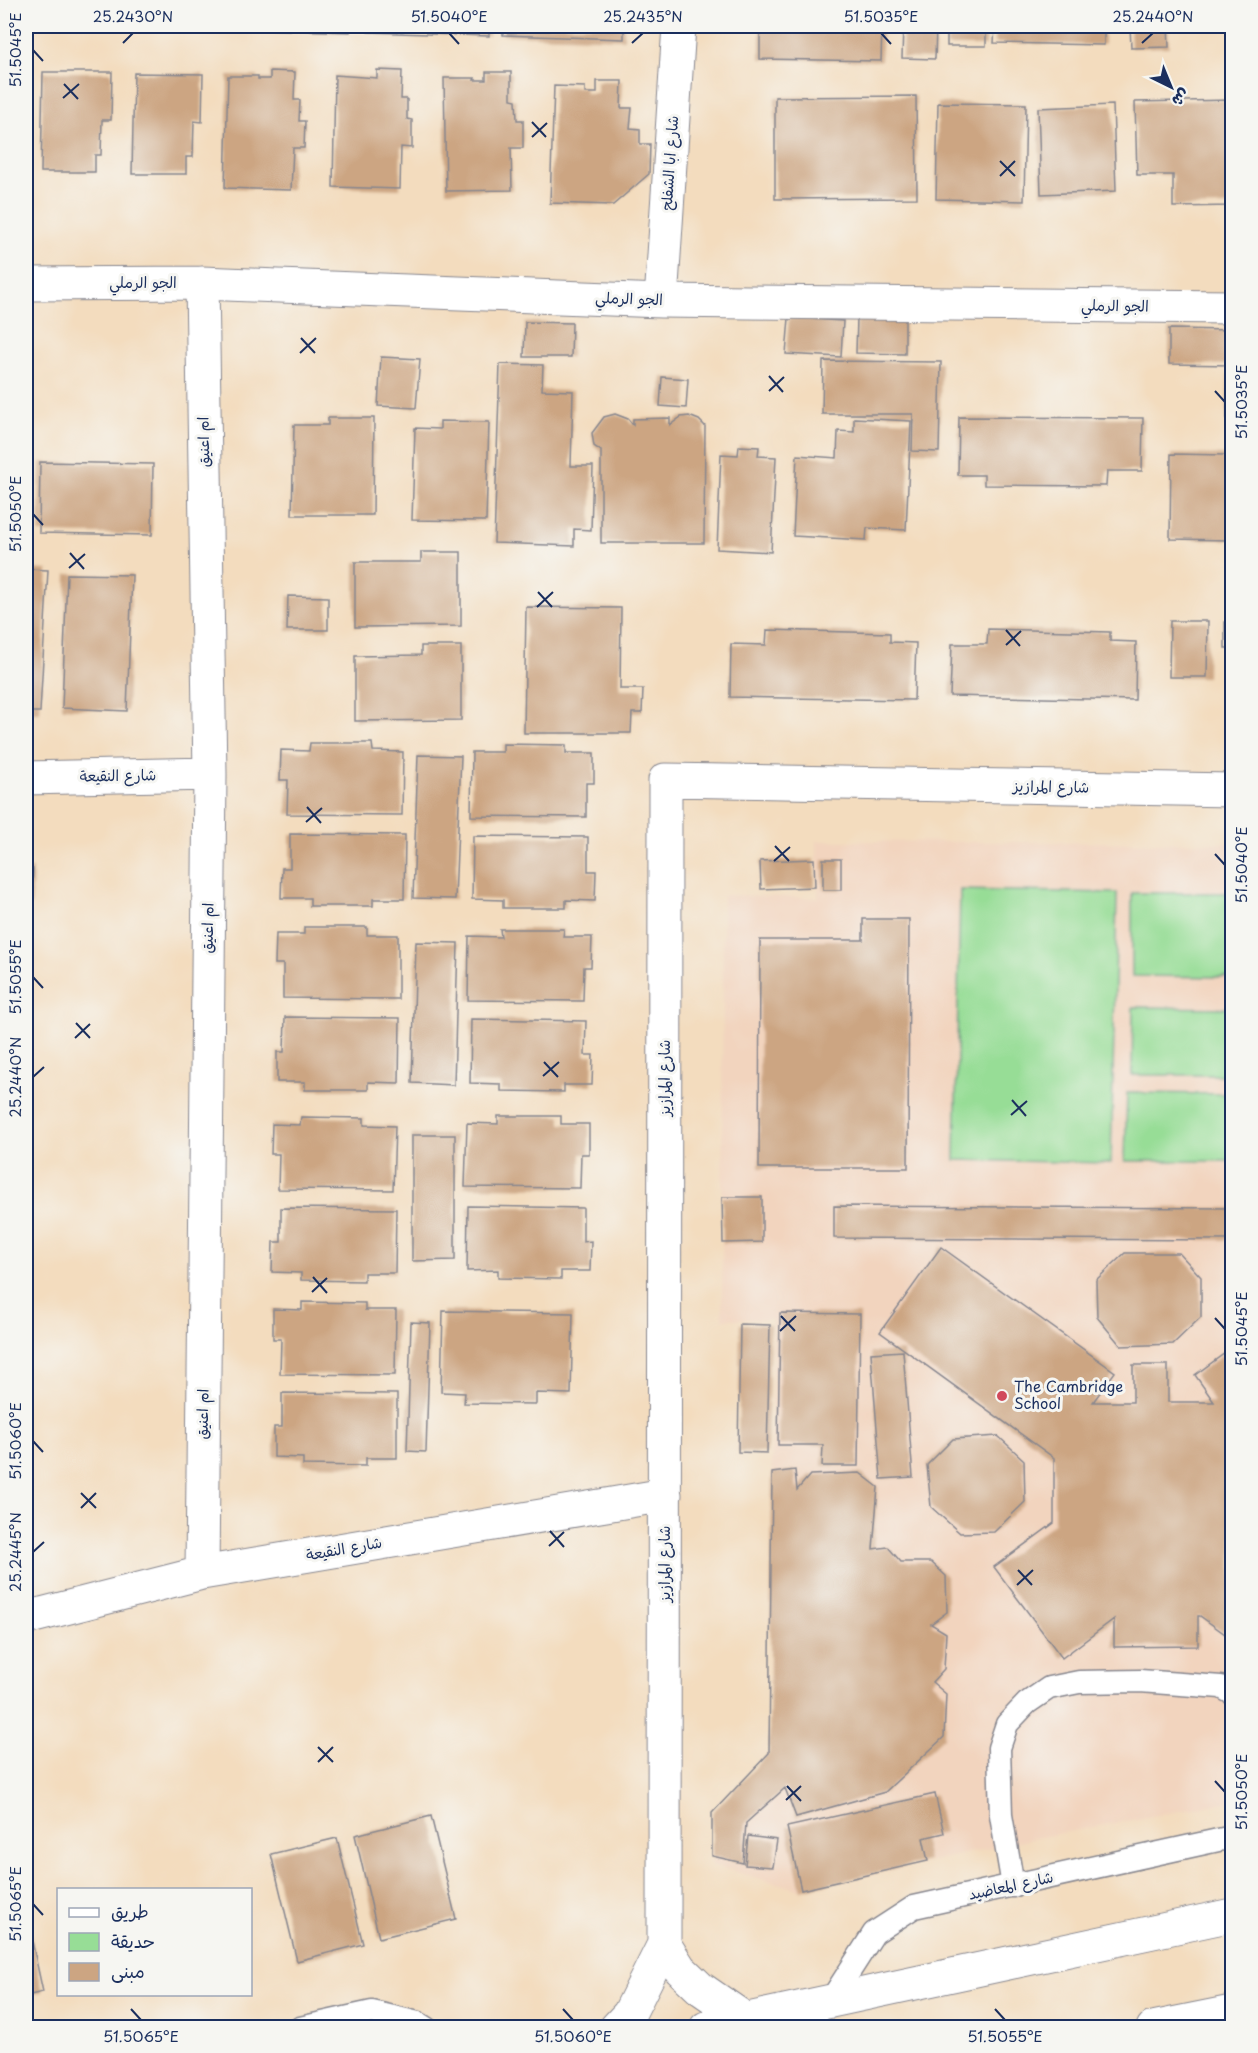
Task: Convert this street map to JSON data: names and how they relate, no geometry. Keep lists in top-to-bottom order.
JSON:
{
  "streets": {
    "street": [
      "شارع ابا الشفلح",
      "الجو الرملي",
      "ام اعنيق",
      "شارع النقيعة",
      "شارع المرازيز"
    ],
    "lane": ["شارع المعاضيد"]
  },
  "crossings": [
    ["شارع ابا الشفلح", "الجو الرملي"],
    ["الجو الرملي", "ام اعنيق"],
    ["ام اعنيق", "شارع النقيعة"],
    ["شارع النقيعة", "شارع المرازيز"]
  ],
  "places": ["The Cambridge School"],
  "legend": ["طريق", "حديقة", "مبنى"],
  "north": "bottom right",
  "coordinates": [
    "25.2430°N",
    "51.5040°E",
    "25.2435°N",
    "51.5035°E",
    "25.2440°N",
    "51.5045°E",
    "51.5050°E",
    "51.5055°E",
    "51.5060°E",
    "25.2445°N",
    "51.5065°E"
  ]
}
